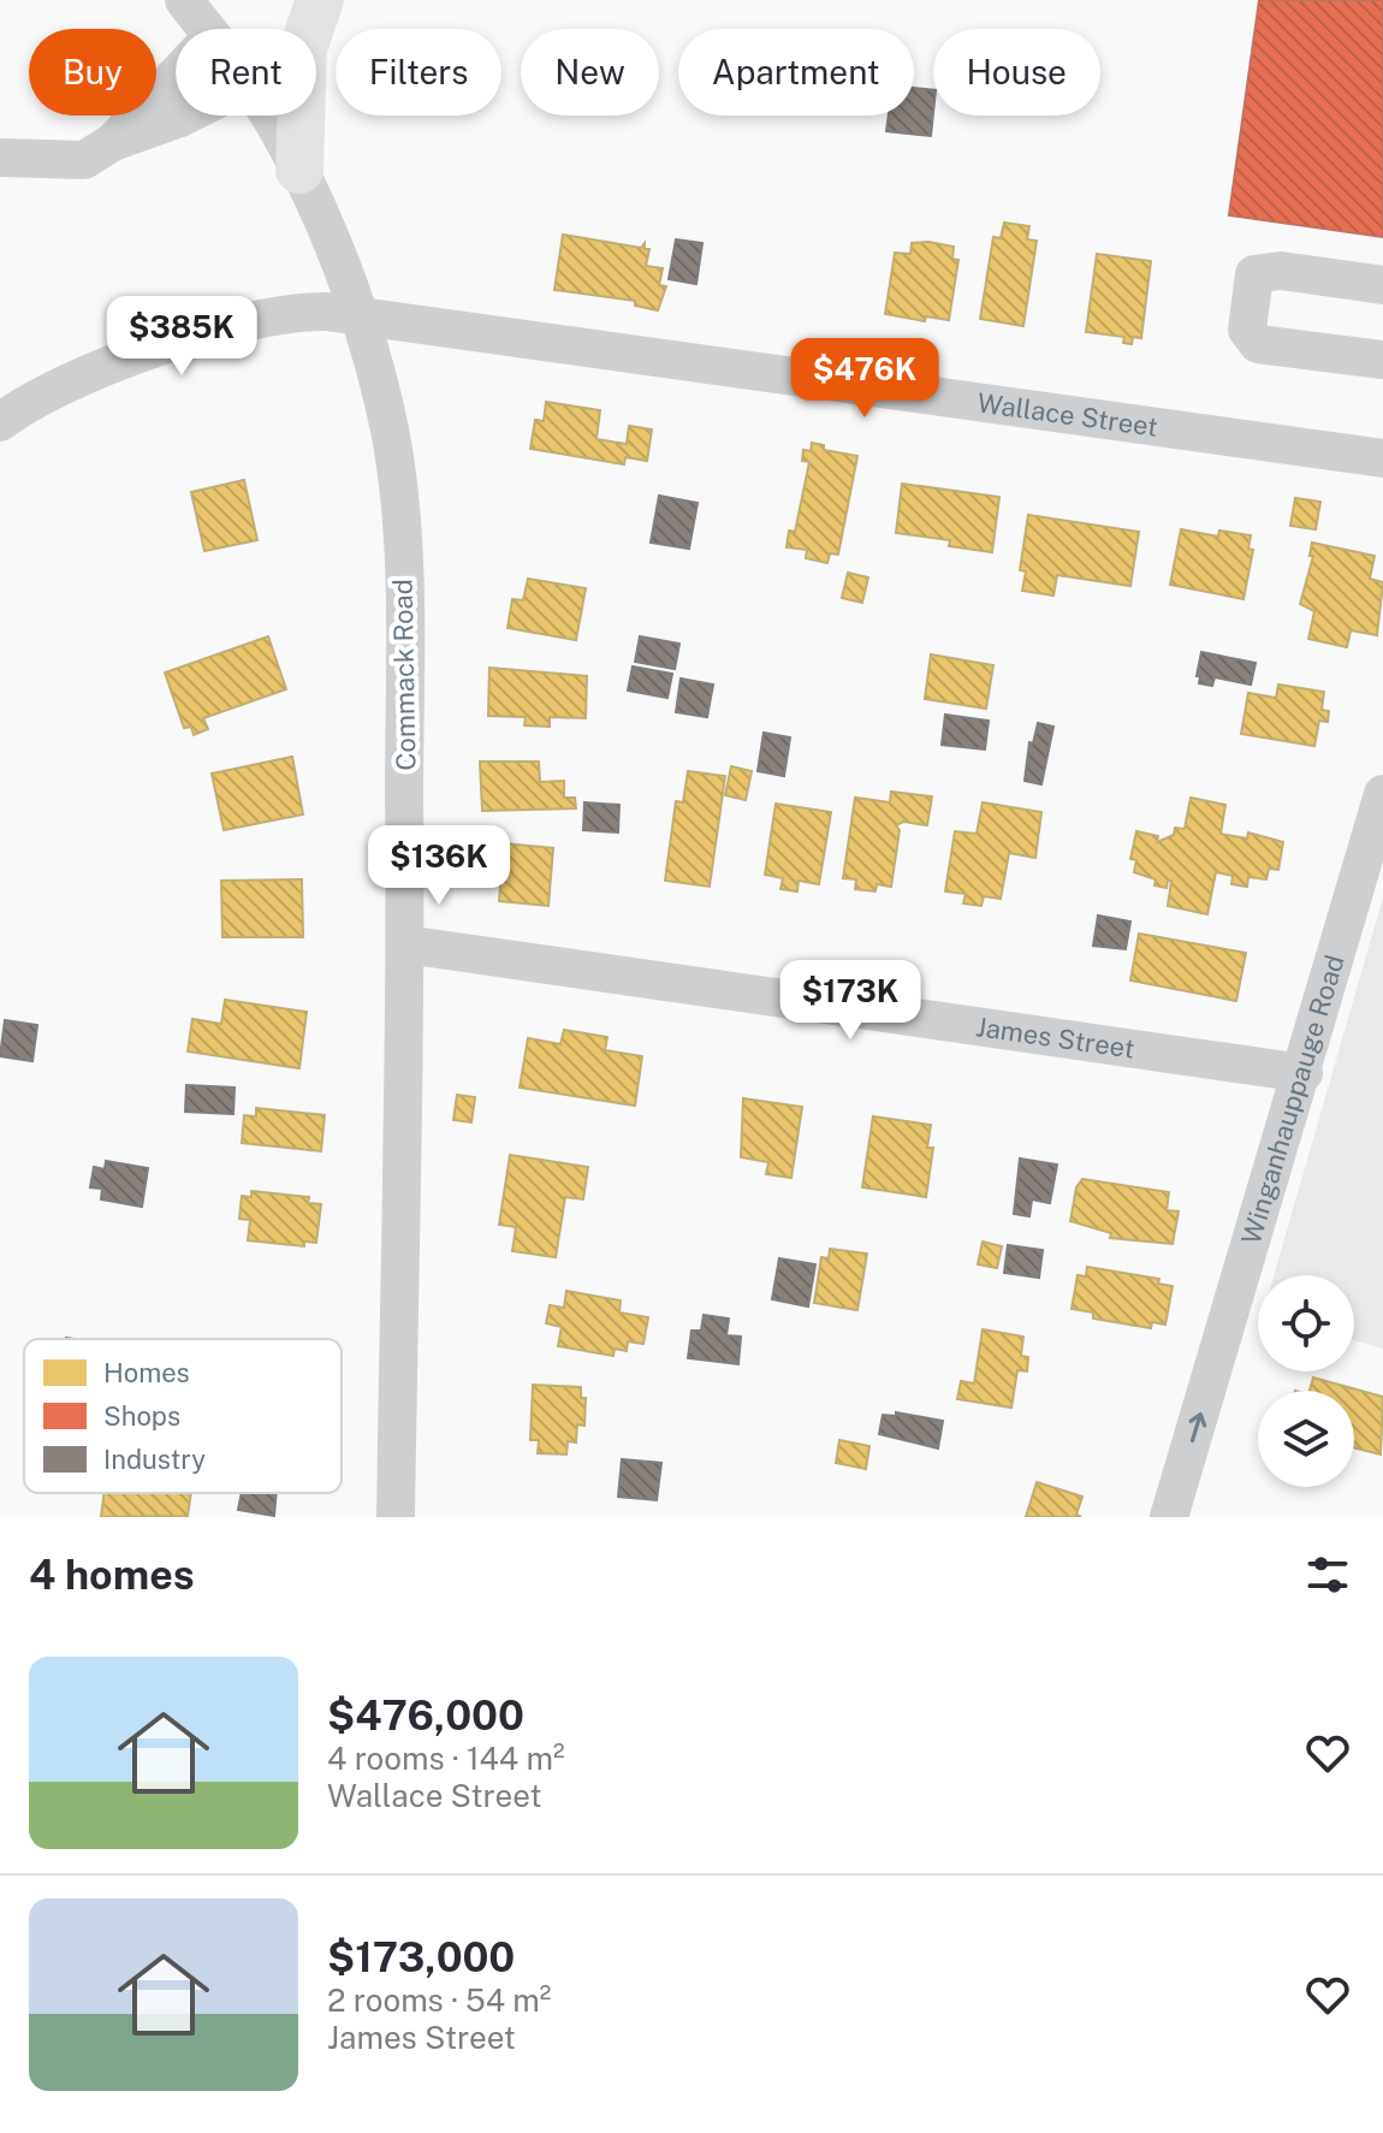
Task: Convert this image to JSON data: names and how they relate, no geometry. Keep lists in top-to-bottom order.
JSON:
{
  "streets": {
    "street": [
      "Wallace Street",
      "Commack Road",
      "James Street",
      "Winganhauppauge Road"
    ]
  },
  "crossings": [
    ["Wallace Street", "Commack Road"],
    ["Commack Road", "James Street"],
    ["James Street", "Winganhauppauge Road"]
  ],
  "one_way": ["Winganhauppauge Road"],
  "legend": ["Homes", "Shops", "Industry"],
  "page": {
    "chip": [
      "Buy",
      "Rent",
      "Filters",
      "New",
      "Apartment",
      "House"
    ],
    "price": [
      "$385K",
      "$476K",
      "$136K",
      "$173K"
    ],
    "heading": "4 homes",
    "list": [
      {
        "name": "$476,000",
        "note": "4 rooms · 144 m² · Wallace Street"
      },
      {
        "name": "$173,000",
        "note": "2 rooms · 54 m² · James Street"
      }
    ]
  }
}
